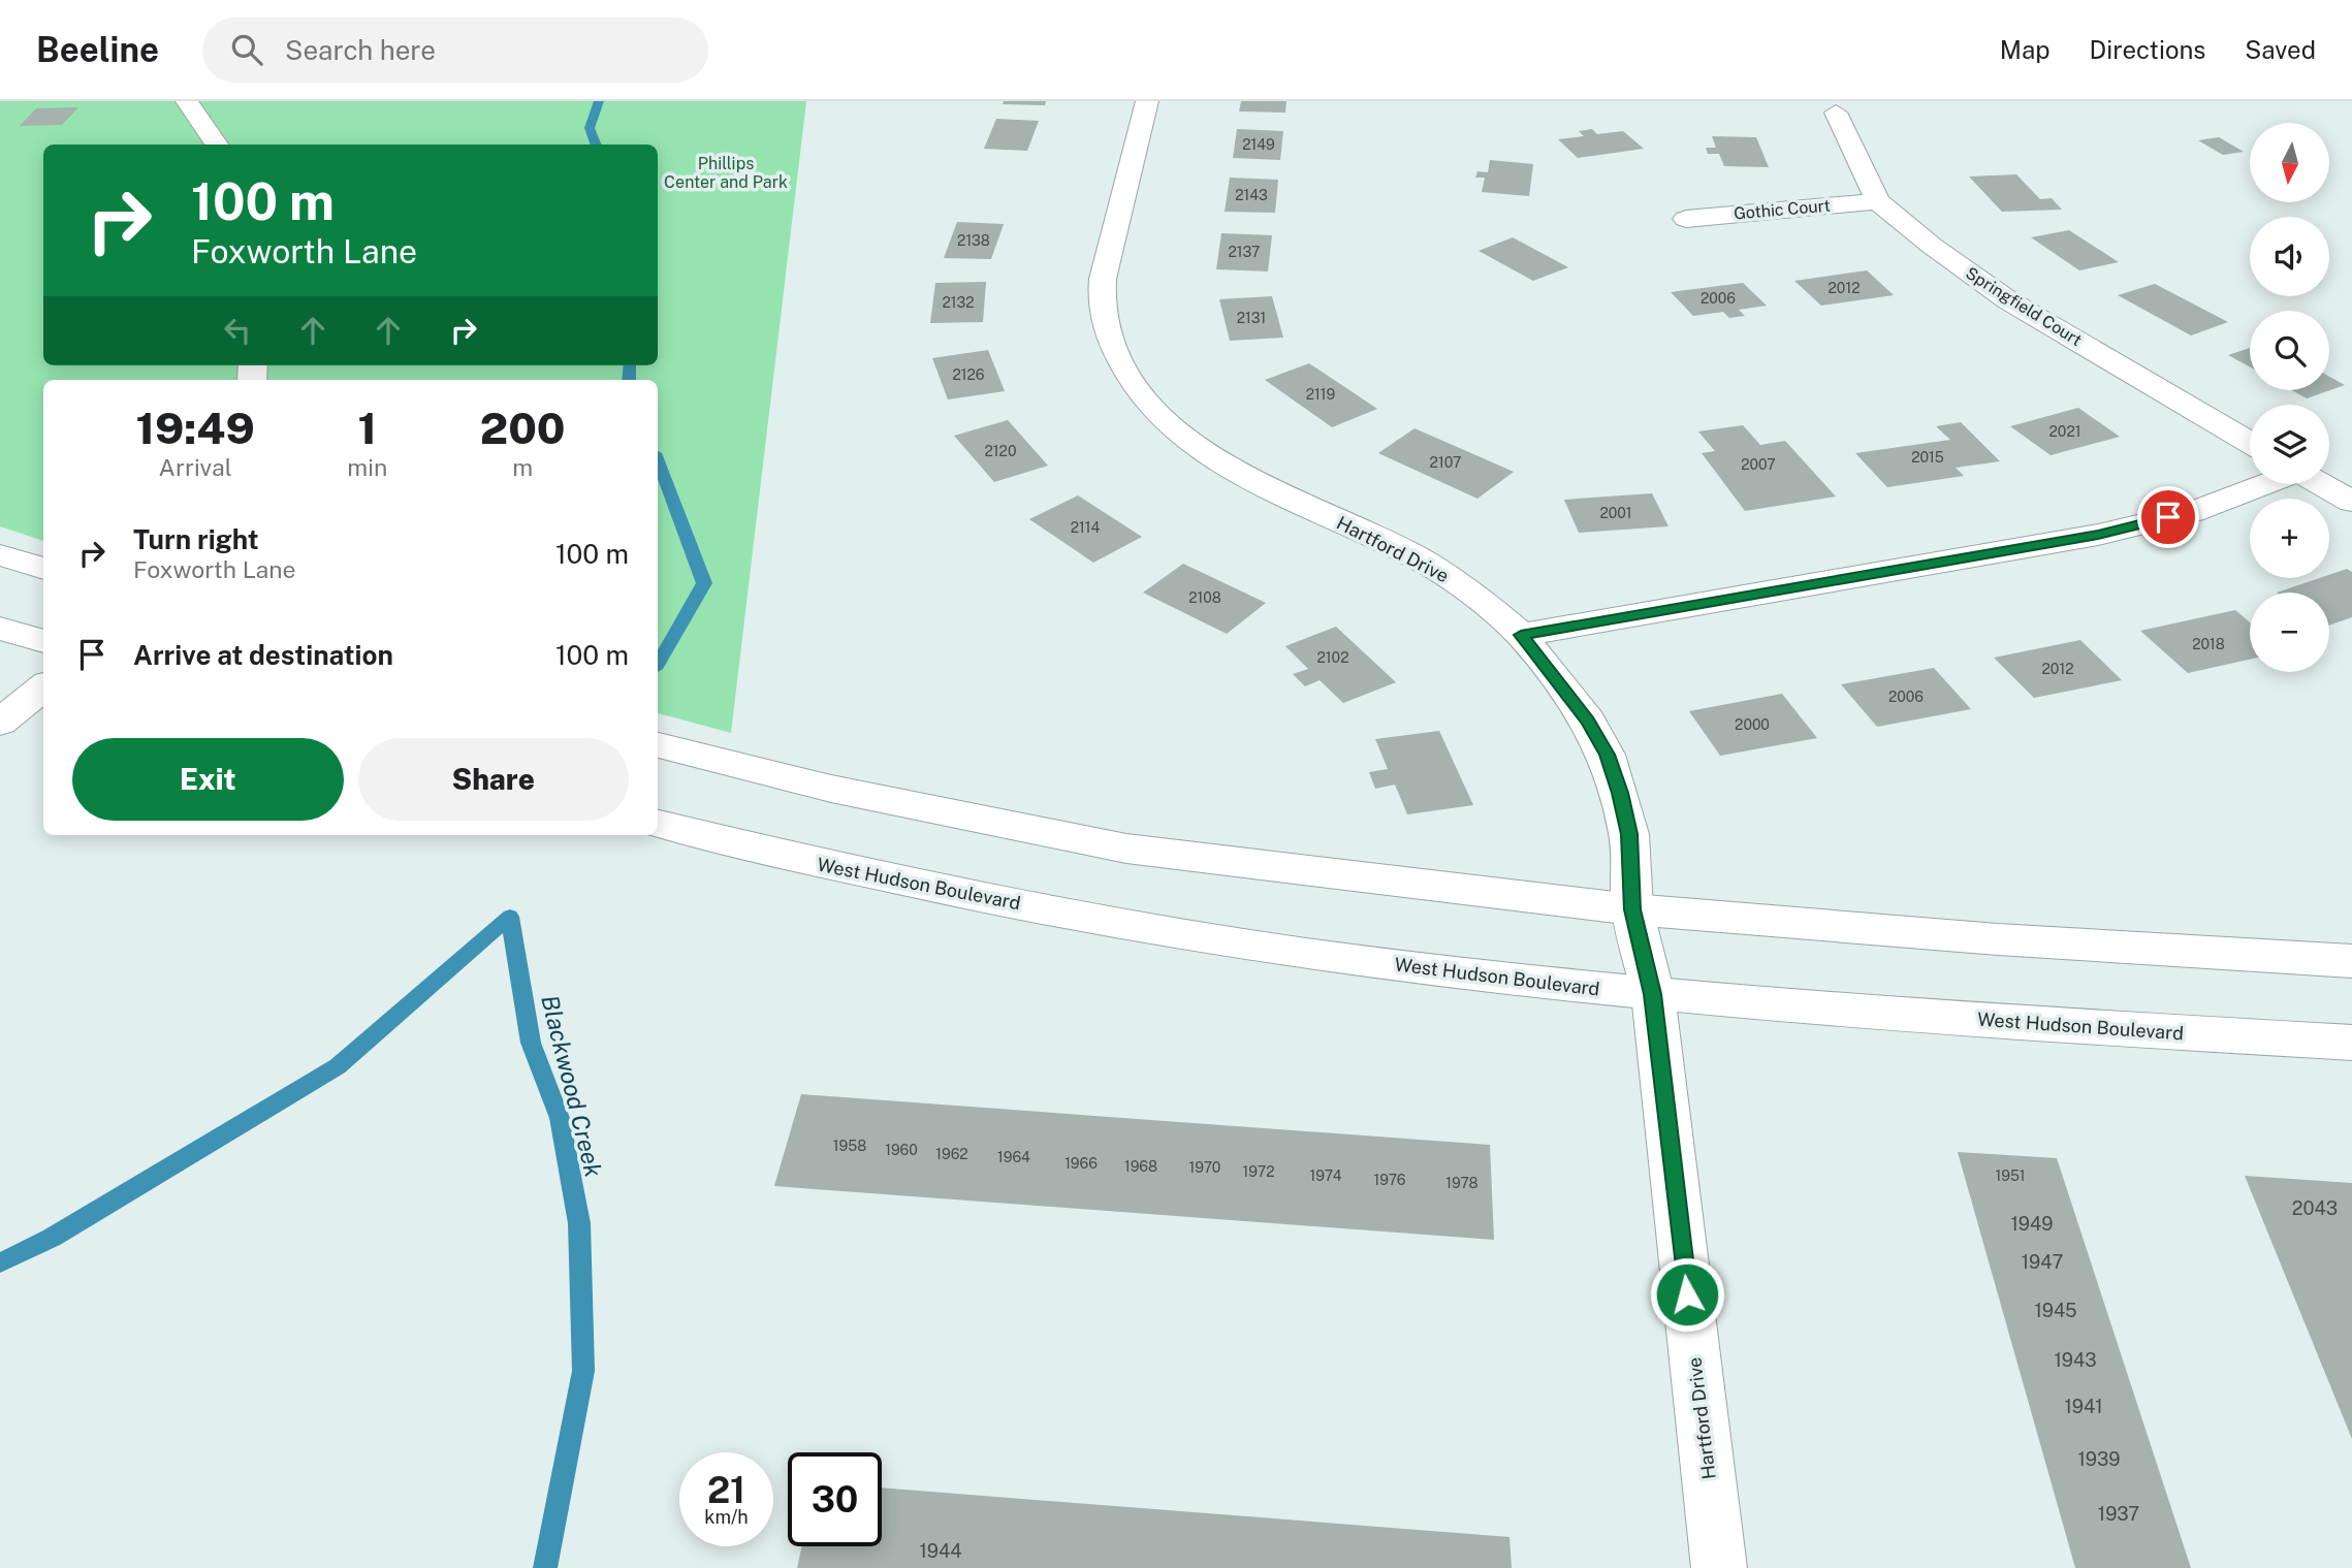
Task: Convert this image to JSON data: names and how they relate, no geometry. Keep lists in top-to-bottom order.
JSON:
{
  "streets": {
    "street": [
      "Gothic Court",
      "Springfield Court",
      "Hartford Drive",
      "West Hudson Boulevard"
    ]
  },
  "crossings": [
    ["Gothic Court", "Springfield Court"],
    ["Hartford Drive", "West Hudson Boulevard"]
  ],
  "water": ["Blackwood Creek"],
  "parks": ["Phillips Center and Park"],
  "house_numbers": [
    "2149",
    "2143",
    "2138",
    "2137",
    "2012",
    "2006",
    "2132",
    "2131",
    "2126",
    "2119",
    "2021",
    "2120",
    "2015",
    "2107",
    "2007",
    "2001",
    "2114",
    "2108",
    "2018",
    "2102",
    "2012",
    "2006",
    "2000",
    "1958",
    "1960",
    "1962",
    "1964",
    "1966",
    "1968",
    "1970",
    "1972",
    "1974",
    "1951",
    "1976",
    "1978",
    "2043",
    "1949",
    "1947",
    "1945",
    "1943",
    "1941",
    "1939",
    "1937",
    "1944"
  ],
  "north": "bottom",
  "page": {
    "header": "Beeline",
    "search": "Search here",
    "nav": ["Map", "Directions", "Saved"],
    "map_buttons": ["+", "−"],
    "turn": ["100 m", "Foxworth Lane"],
    "eta": [
      "19:49",
      "Arrival",
      "1",
      "min",
      "200",
      "m"
    ],
    "list": [
      {
        "name": "Turn right",
        "note": "Foxworth Lane",
        "value": "100 m"
      },
      {
        "name": "Arrive at destination",
        "value": "100 m"
      }
    ],
    "buttons": ["Exit", "Share"],
    "speed": "21 km/h",
    "limit": "30"
  }
}
